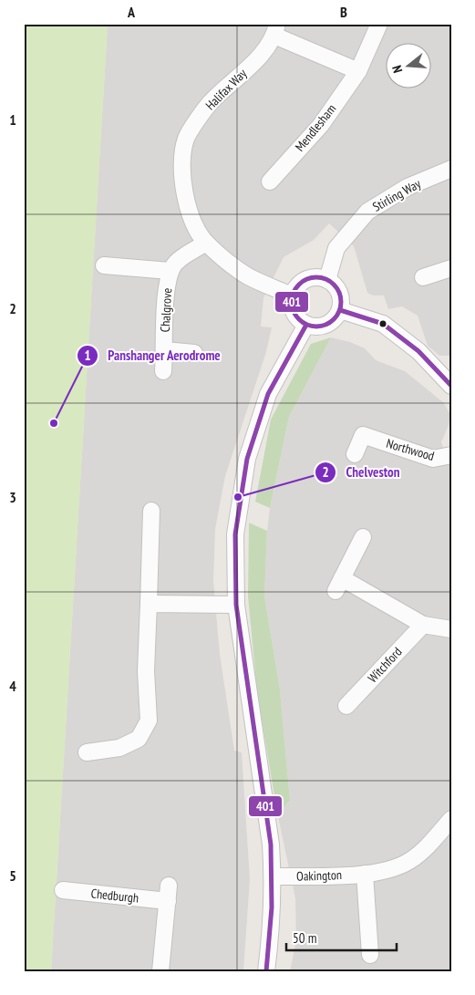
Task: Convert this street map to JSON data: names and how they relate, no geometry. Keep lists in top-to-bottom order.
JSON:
{
  "streets": {
    "street": [
      "Halifax Way",
      "Mendlesham",
      "Stirling Way",
      "Chalgrove",
      "Northwood",
      "Witchford",
      "Oakington",
      "Chedburgh"
    ]
  },
  "crossings": [
    ["Halifax Way", "Stirling Way"],
    ["Halifax Way", "Chalgrove"]
  ],
  "places": ["Panshanger Aerodrome", "Chelveston"],
  "lines": ["transit line 401"],
  "scale_bar": "50 m",
  "north": "left",
  "grid": {
    "columns": ["A", "B"],
    "rows": [
      "1",
      "2",
      "3",
      "4",
      "5"
    ]
  }
}
